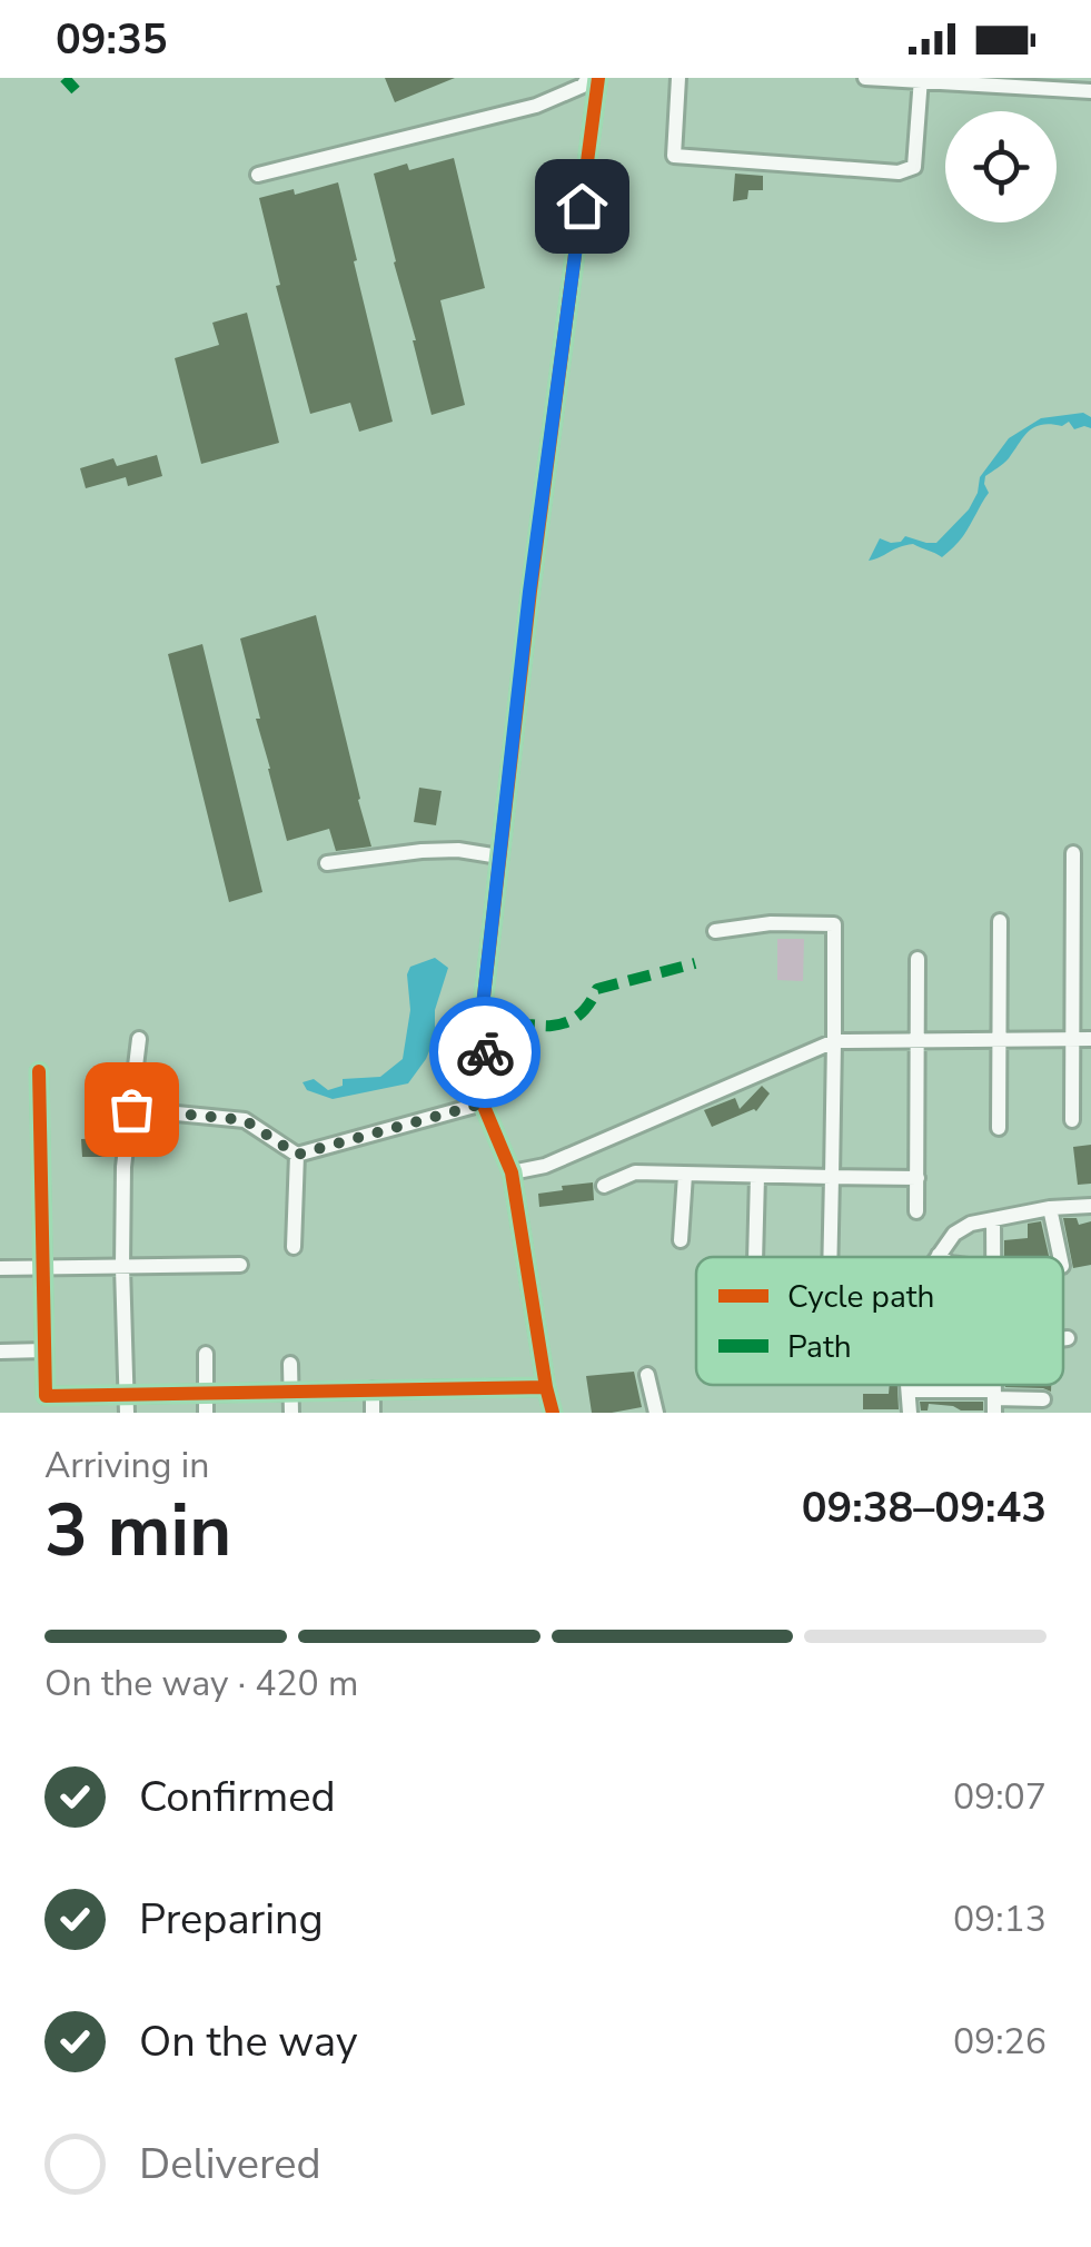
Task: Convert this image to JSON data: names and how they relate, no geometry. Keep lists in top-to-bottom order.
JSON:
{
  "legend": ["Cycle path", "Path"],
  "page": {
    "status": "09:35",
    "heading": ["3 min", "Arriving in", "09:38–09:43"],
    "bar": "On the way · 420 m",
    "list": [
      ["Confirmed", "09:07"],
      ["Preparing", "09:13"],
      ["On the way", "09:26"],
      "Delivered"
    ]
  }
}
